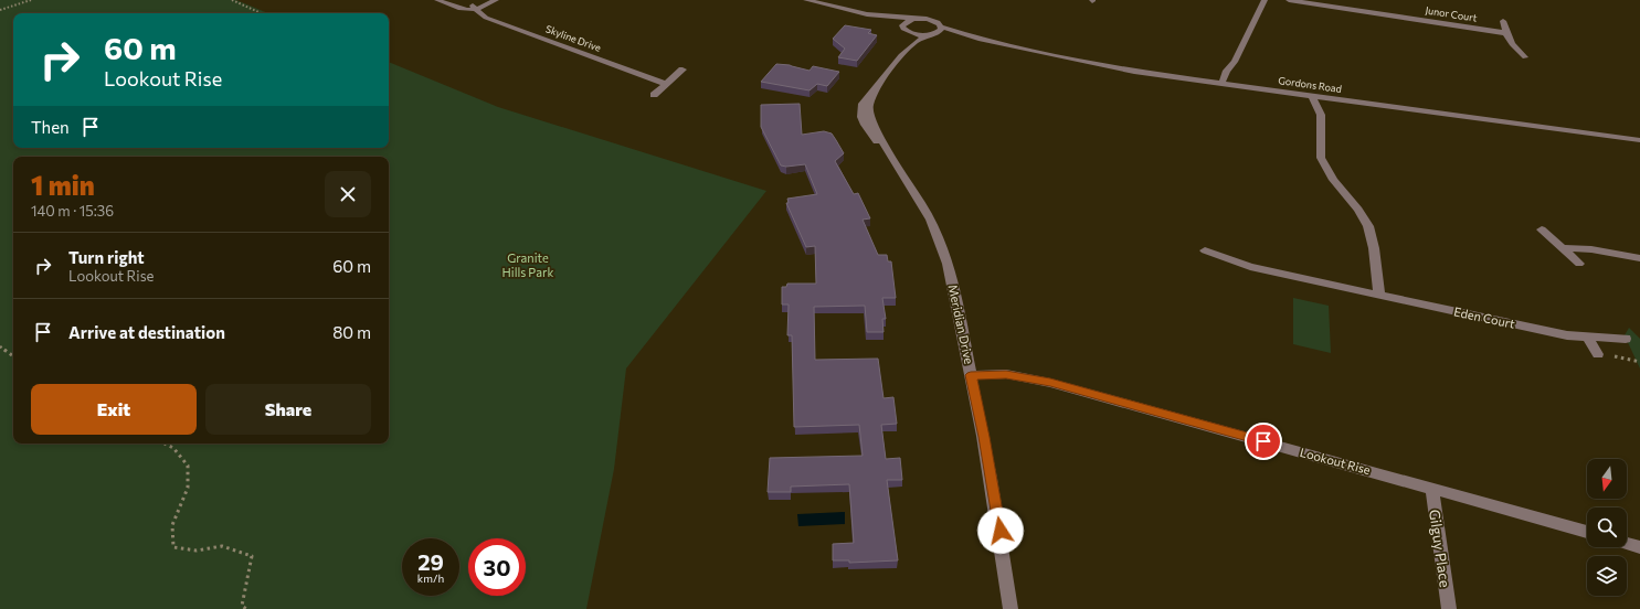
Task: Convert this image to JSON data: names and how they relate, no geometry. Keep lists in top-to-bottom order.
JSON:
{
  "streets": {
    "street": [
      "Junor Court",
      "Skyline Drive",
      "Gordons Road",
      "Eden Court",
      "Meridian Drive",
      "Lookout Rise",
      "Gilguy Place"
    ]
  },
  "crossings": [
    ["Meridian Drive", "Lookout Rise"],
    ["Lookout Rise", "Gilguy Place"]
  ],
  "parks": ["Granite Hills Park"],
  "north": "bottom",
  "page": {
    "turn": ["60 m", "Lookout Rise"],
    "then": "Then",
    "heading": ["1 min", "140 m · 15:36"],
    "list": [
      {
        "name": "Turn right",
        "note": "Lookout Rise",
        "value": "60 m"
      },
      {
        "name": "Arrive at destination",
        "value": "80 m"
      }
    ],
    "buttons": ["Exit", "Share"],
    "speed": "29 km/h",
    "limit": "30"
  }
}
